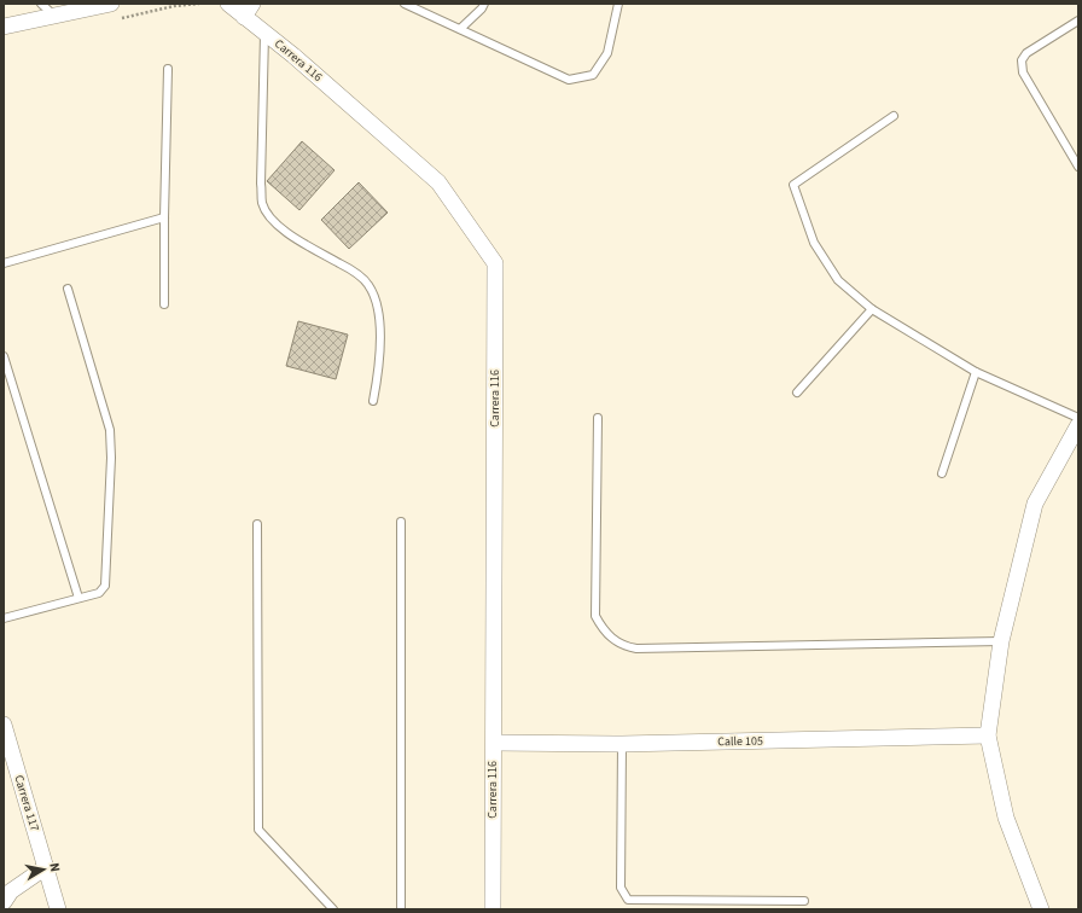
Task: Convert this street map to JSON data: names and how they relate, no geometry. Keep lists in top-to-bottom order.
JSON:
{
  "streets": {
    "street": ["Carrera 116", "Calle 105", "Carrera 117"]
  },
  "crossings": [
    ["Carrera 116", "Calle 105"]
  ],
  "north": "right"
}
